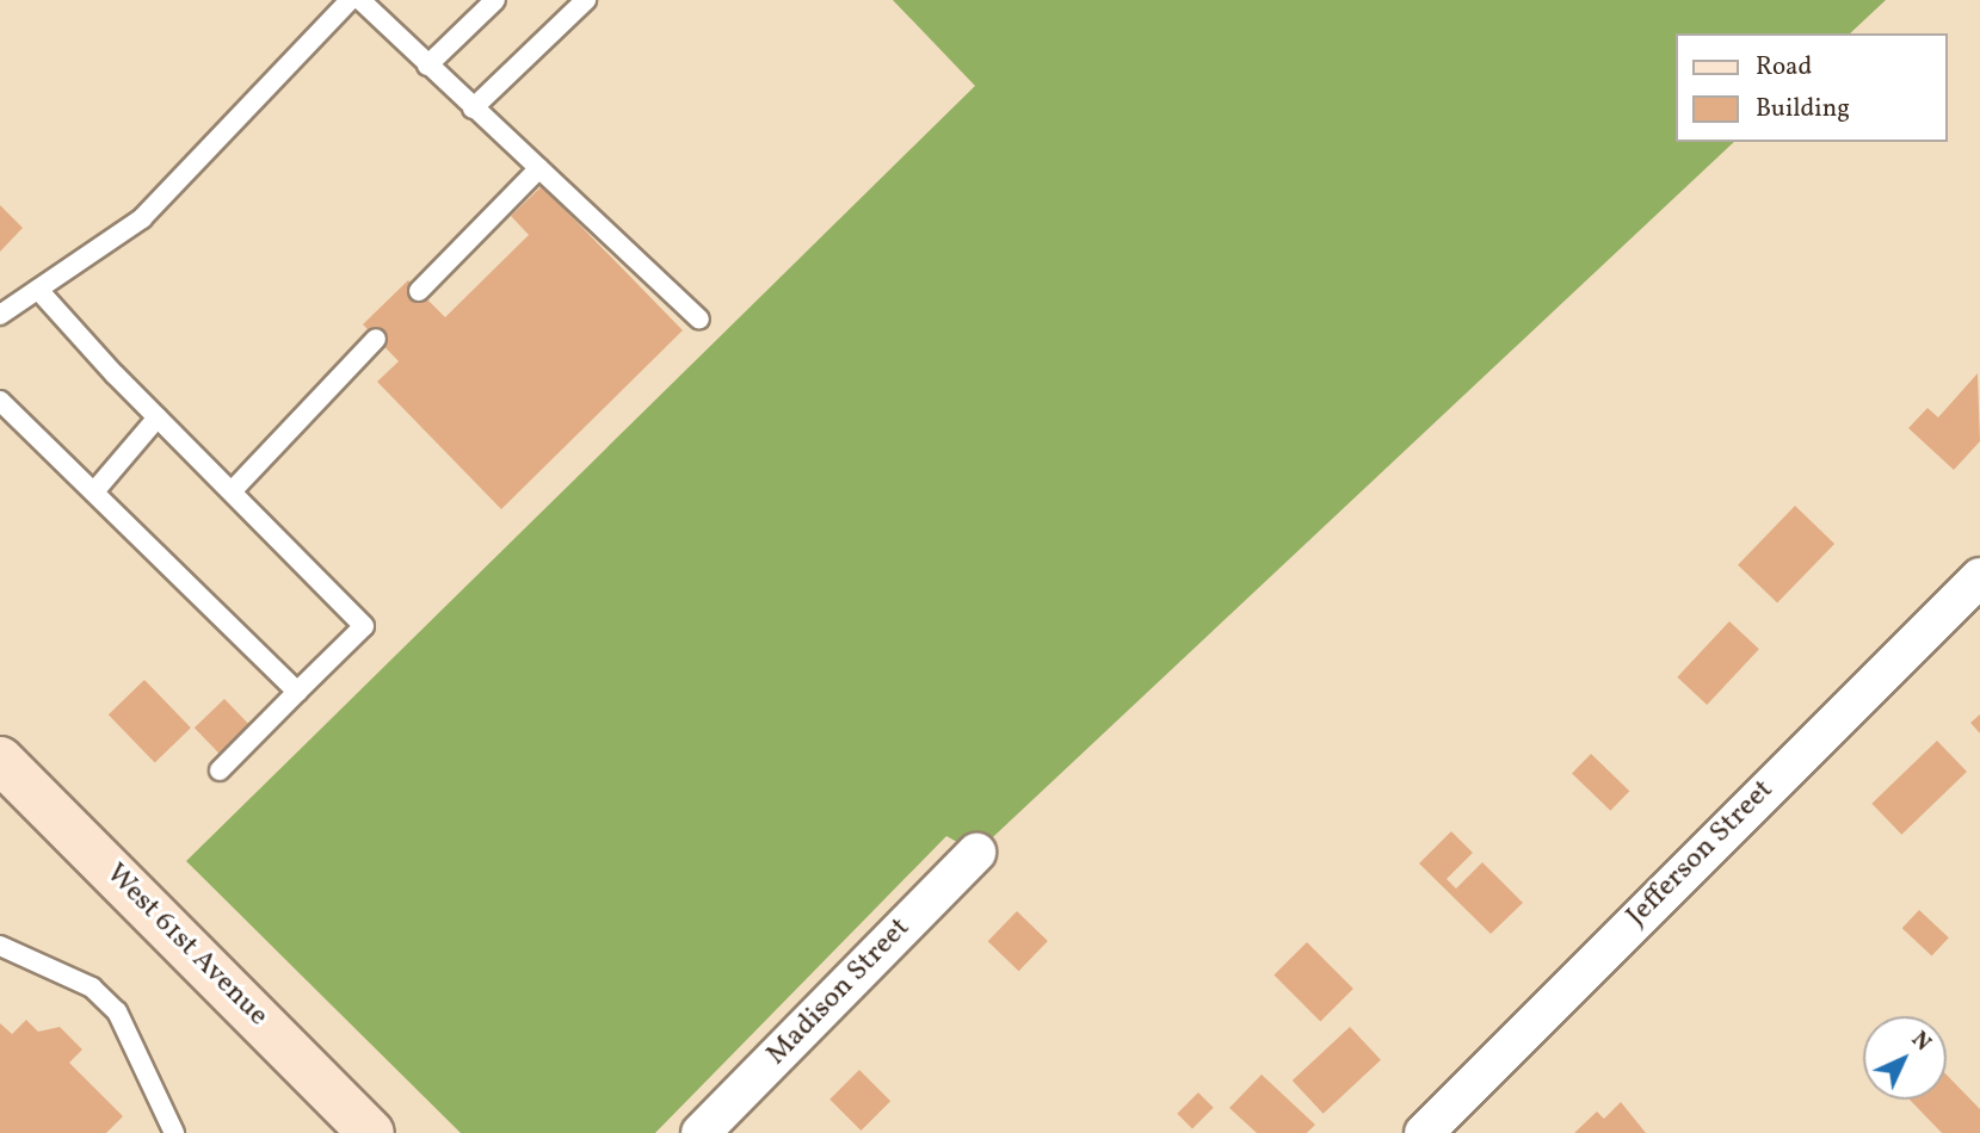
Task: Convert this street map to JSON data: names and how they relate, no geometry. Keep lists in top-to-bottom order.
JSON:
{
  "streets": {
    "main road": ["West 61st Avenue"],
    "street": ["Jefferson Street", "Madison Street"]
  },
  "legend": ["Road", "Building"],
  "north": "top right"
}
